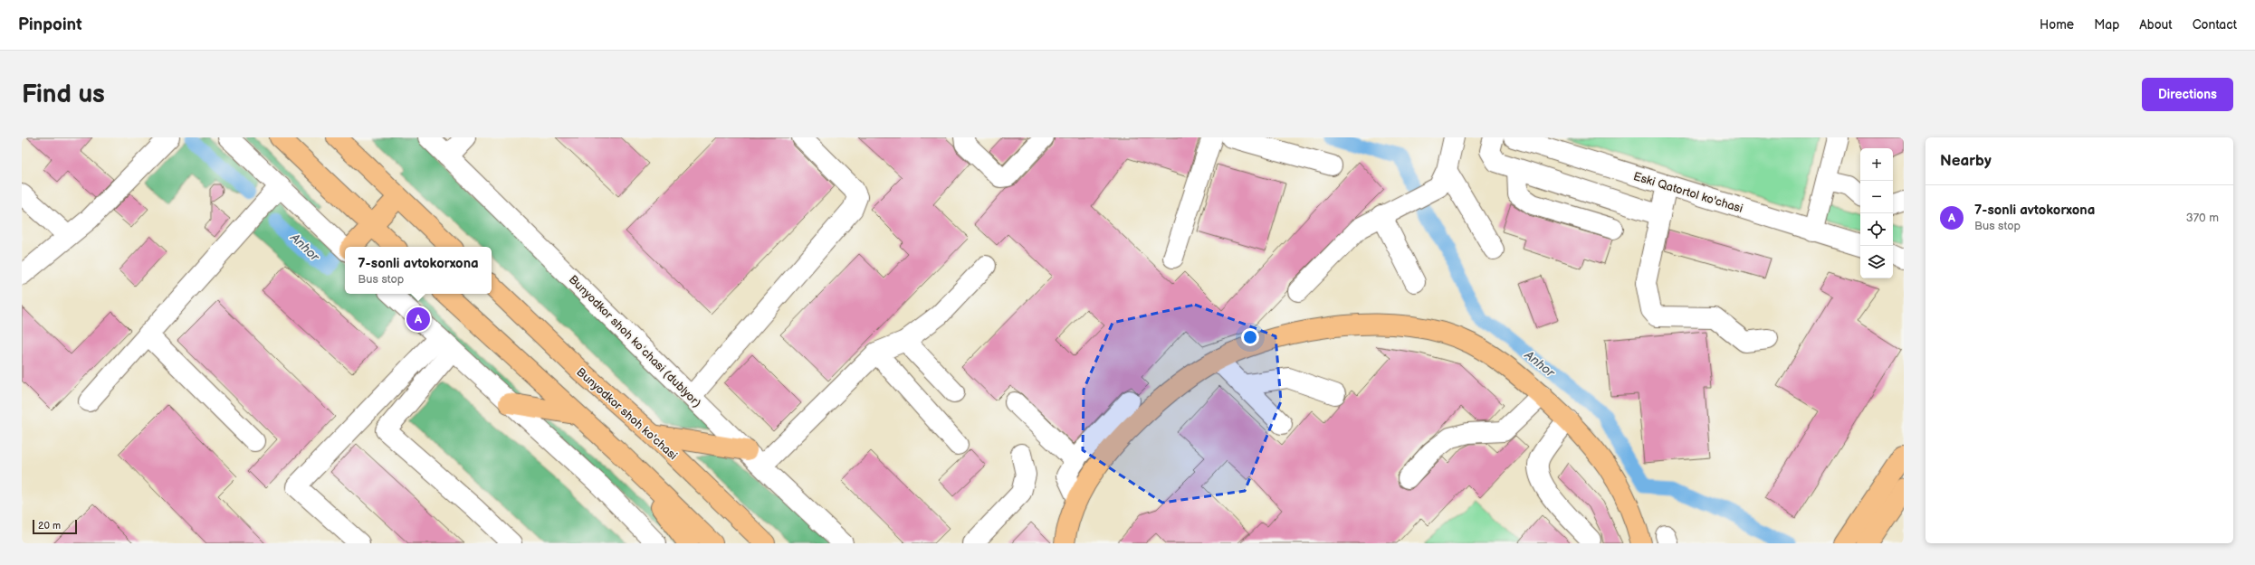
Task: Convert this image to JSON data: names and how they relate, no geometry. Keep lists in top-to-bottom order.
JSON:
{
  "streets": {
    "main road": ["Bunyodkor shoh ko'chasi"],
    "street": ["Eski Qatortol ko'chasi", "Bunyodkor shoh koʻchasi (dublyor)"]
  },
  "water": ["Anhor"],
  "scale_bar": "20 m",
  "page": {
    "header": "Pinpoint",
    "nav": [
      "Home",
      "Map",
      "About",
      "Contact"
    ],
    "buttons": "Directions",
    "title": "Find us",
    "heading": "Nearby",
    "map_buttons": ["+", "−"],
    "list": [
      {
        "mark": "A",
        "name": "7-sonli avtokorxona",
        "note": "Bus stop",
        "value": "370 m"
      }
    ],
    "popup": ["7-sonli avtokorxona", "Bus stop"],
    "pins": "A",
    "scale": "20 m"
  }
}
